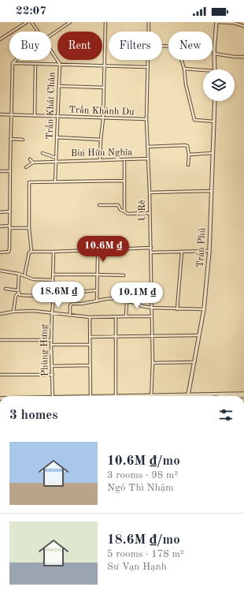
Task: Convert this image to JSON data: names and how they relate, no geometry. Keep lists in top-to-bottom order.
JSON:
{
  "streets": {
    "street": [
      "Trần Khát Chân",
      "Trần Khánh Dư",
      "Bùi Hữu Nghĩa",
      "U Rê",
      "Trần Phú",
      "Phùng Hưng"
    ]
  },
  "crossings": [
    ["Trần Khát Chân", "Trần Khánh Dư"],
    ["Trần Khát Chân", "Bùi Hữu Nghĩa"],
    ["Trần Khánh Dư", "U Rê"],
    ["Bùi Hữu Nghĩa", "U Rê"]
  ],
  "page": {
    "status": "22:07",
    "chip": [
      "Buy",
      "Rent",
      "Filters",
      "New"
    ],
    "price": ["10.6M ₫", "18.6M ₫", "10.1M ₫"],
    "heading": "3 homes",
    "list": [
      {
        "name": "10.6M ₫/mo",
        "note": "3 rooms · 98 m² · Ngô Thì Nhậm"
      },
      {
        "name": "18.6M ₫/mo",
        "note": "5 rooms · 178 m² · Sư Vạn Hạnh"
      }
    ]
  }
}
